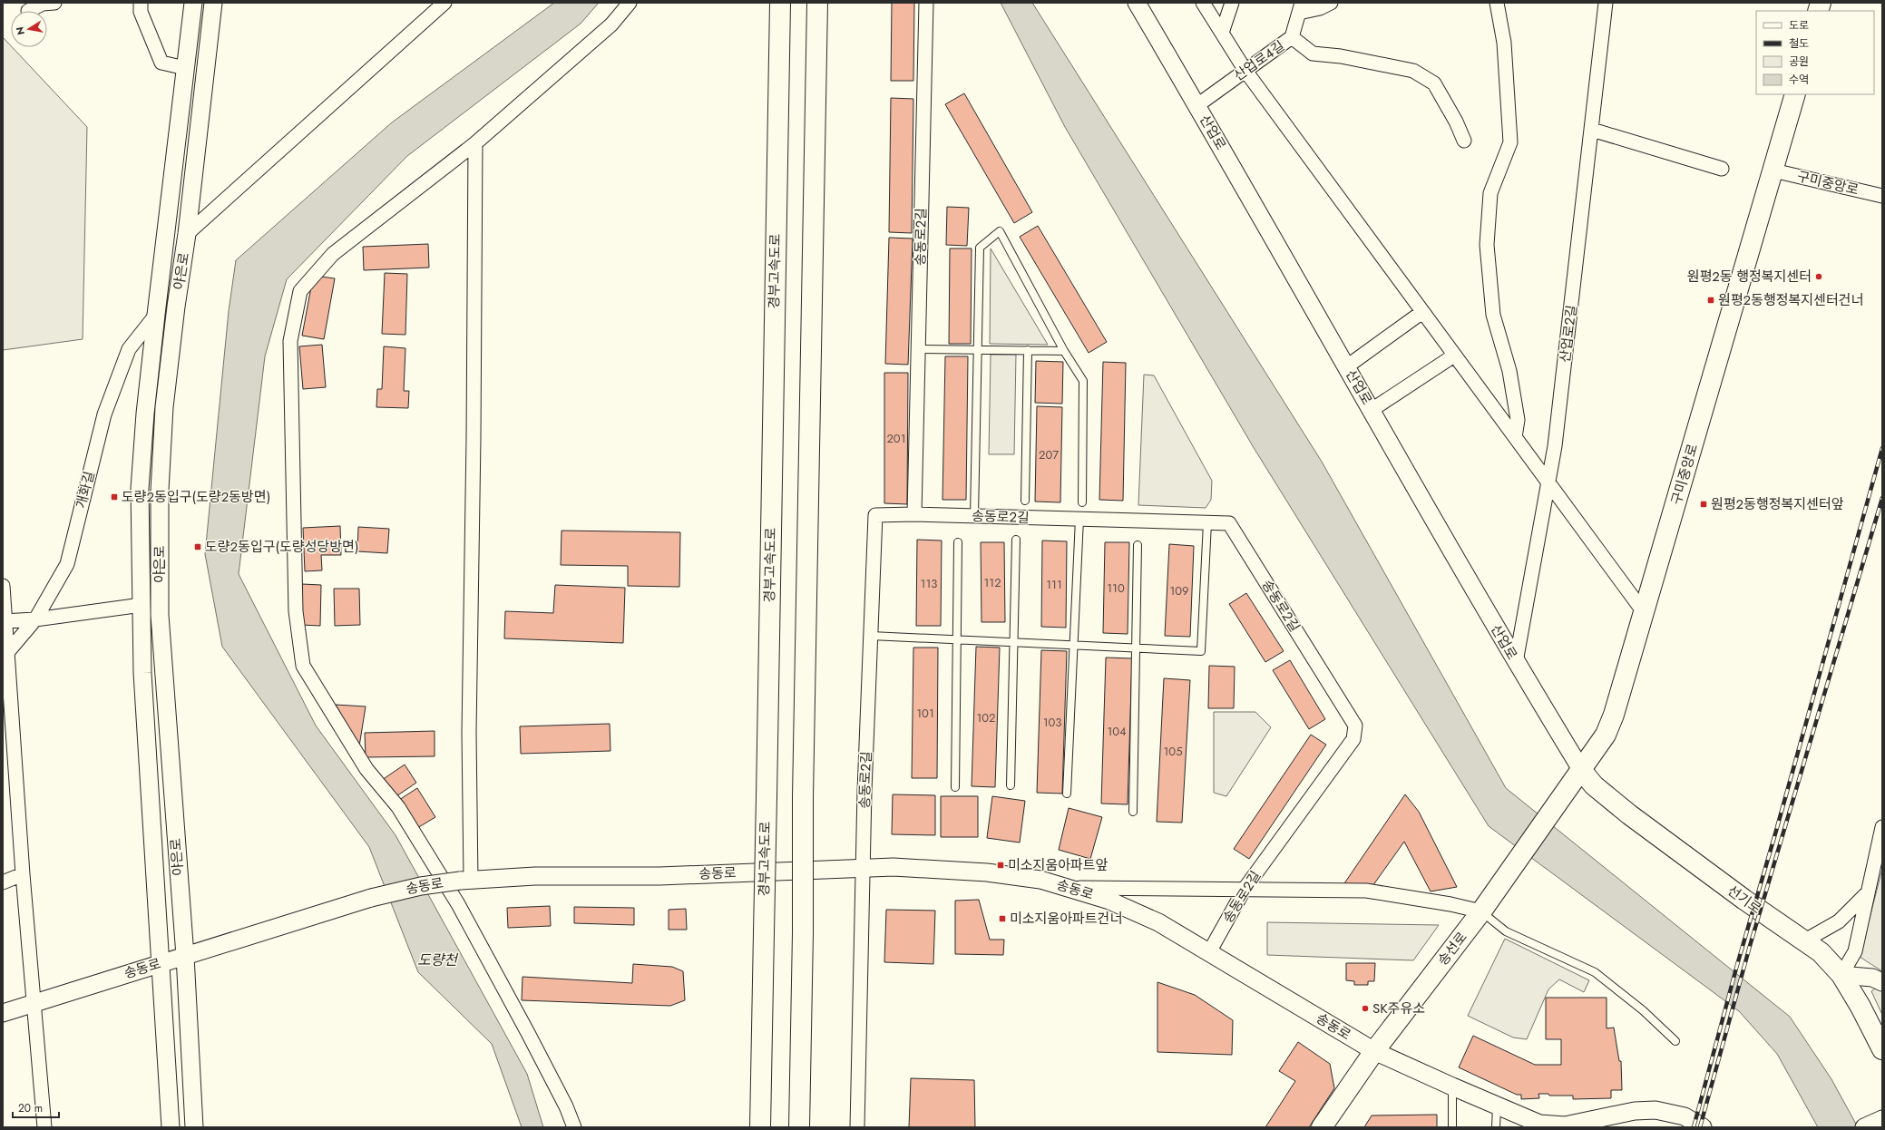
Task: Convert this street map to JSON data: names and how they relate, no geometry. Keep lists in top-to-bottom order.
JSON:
{
  "streets": {
    "main road": [
      "구미중앙로",
      "경부고속도로",
      "선기로",
      "송선로"
    ],
    "street": [
      "산업로4길",
      "산업로",
      "송동로2길",
      "야은로",
      "산업로2길",
      "개화길",
      "송동로"
    ]
  },
  "crossings": [
    ["산업로4길", "산업로"],
    ["산업로", "구미중앙로"],
    ["산업로", "산업로2길"],
    ["산업로", "선기로"],
    ["산업로", "송선로"],
    ["구미중앙로", "선기로"],
    ["구미중앙로", "송선로"],
    ["송동로2길", "송동로"],
    ["야은로", "개화길"],
    ["야은로", "송동로"],
    ["송동로", "송선로"],
    ["선기로", "송선로"]
  ],
  "water": ["도량천"],
  "places": {
    "other": ["원평2동 행정복지센터", "SK주유소"],
    "transit": [
      "원평2동행정복지센터건너",
      "도량2동입구(도량2동방면)",
      "원평2동행정복지센터앞",
      "도량2동입구(도량성당방면)",
      "미소지움아파트앞",
      "미소지움아파트건너"
    ]
  },
  "house_numbers": [
    "201",
    "207",
    "112",
    "113",
    "111",
    "110",
    "109",
    "101",
    "102",
    "103",
    "104",
    "105"
  ],
  "legend": [
    "도로",
    "철도",
    "공원",
    "수역"
  ],
  "scale_bar": "20 m",
  "north": "left"
}
